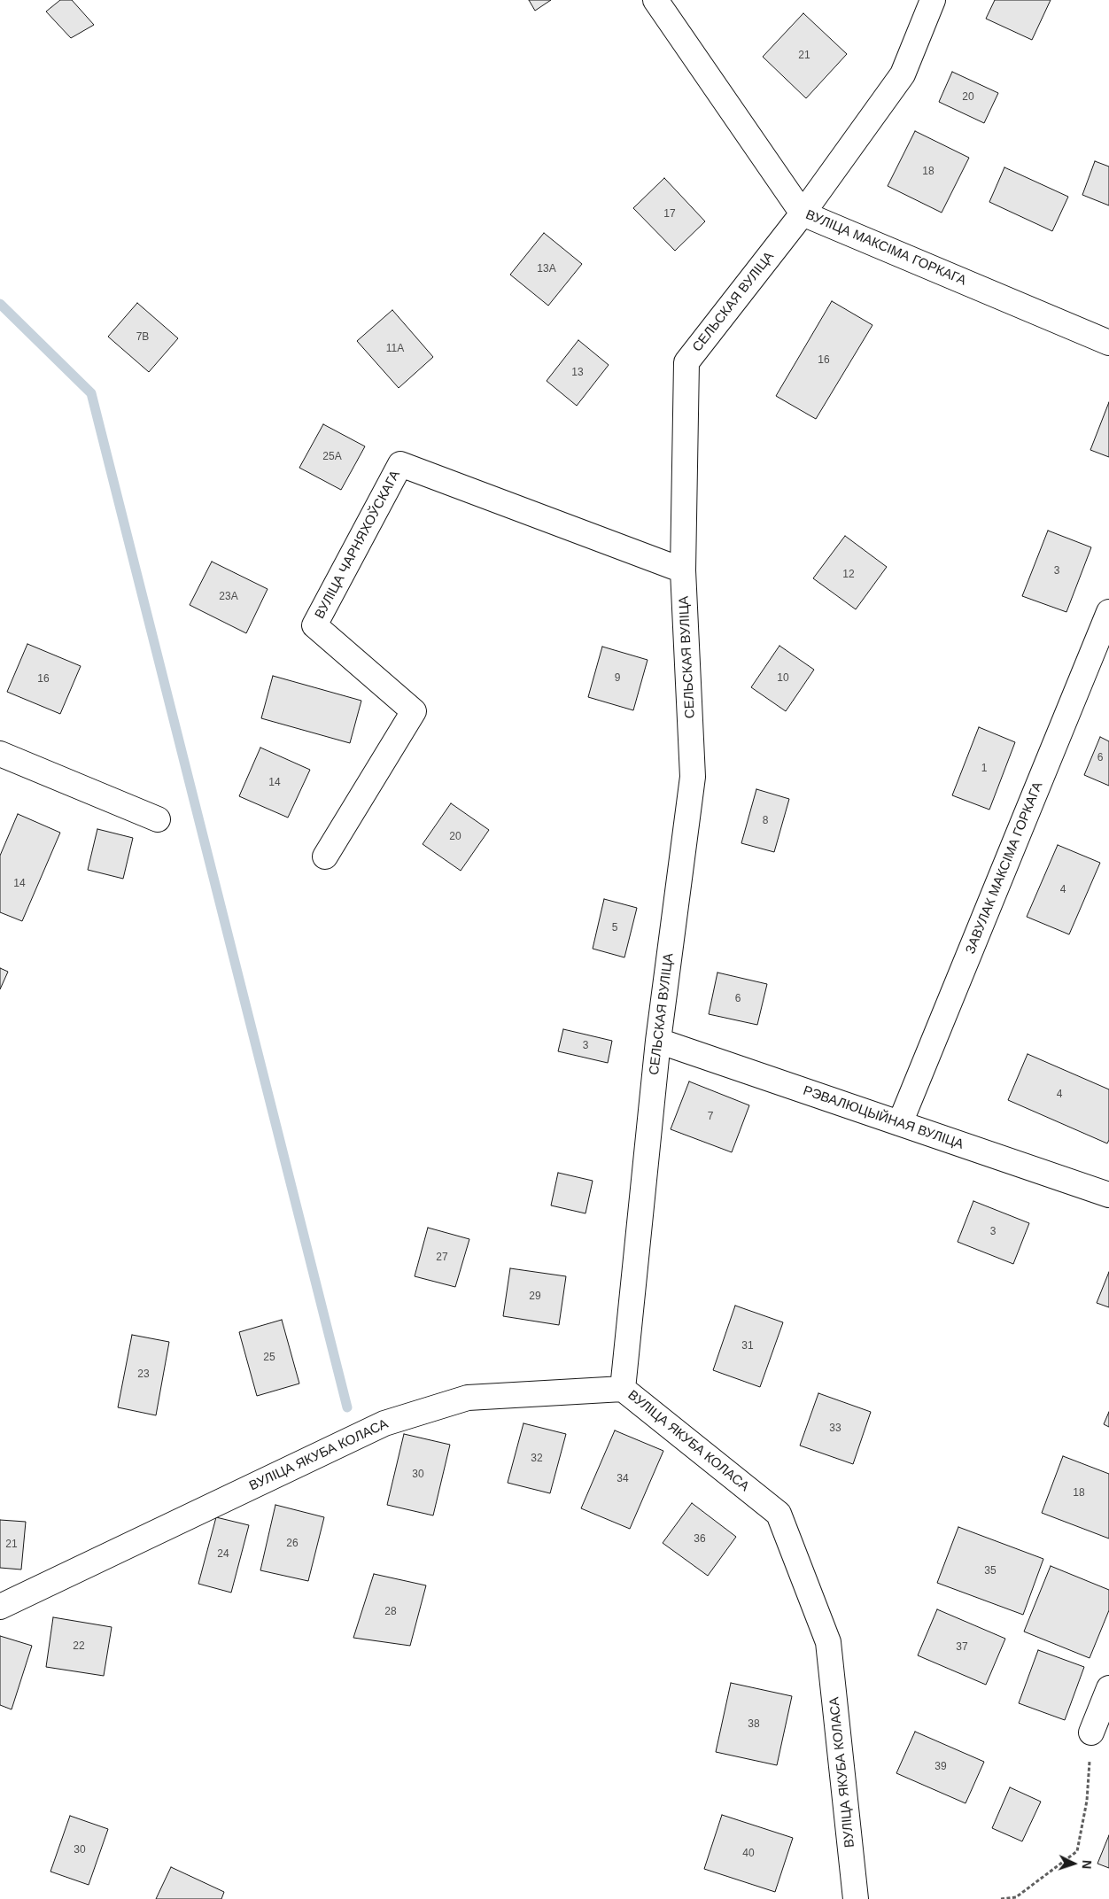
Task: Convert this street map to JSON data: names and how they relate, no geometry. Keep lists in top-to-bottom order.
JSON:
{
  "streets": {
    "street": [
      "ВУЛІЦА МАКСІМА ГОРКАГА",
      "СЕЛЬСКАЯ ВУЛІЦА",
      "ВУЛІЦА ЧАРНЯХОЎСКАГА",
      "ЗАВУЛАК МАКСІМА ГОРКАГА",
      "РЭВАЛЮЦЫЙНАЯ ВУЛІЦА",
      "ВУЛІЦА ЯКУБА КОЛАСА"
    ]
  },
  "crossings": [
    ["ВУЛІЦА МАКСІМА ГОРКАГА", "СЕЛЬСКАЯ ВУЛІЦА"],
    ["СЕЛЬСКАЯ ВУЛІЦА", "ВУЛІЦА ЧАРНЯХОЎСКАГА"],
    ["СЕЛЬСКАЯ ВУЛІЦА", "РЭВАЛЮЦЫЙНАЯ ВУЛІЦА"],
    ["СЕЛЬСКАЯ ВУЛІЦА", "ВУЛІЦА ЯКУБА КОЛАСА"],
    ["ЗАВУЛАК МАКСІМА ГОРКАГА", "РЭВАЛЮЦЫЙНАЯ ВУЛІЦА"]
  ],
  "house_numbers": [
    "21",
    "20",
    "18",
    "17",
    "13А",
    "7В",
    "11А",
    "16",
    "13",
    "25А",
    "3",
    "12",
    "23А",
    "9",
    "10",
    "16",
    "6",
    "1",
    "14",
    "8",
    "20",
    "14",
    "4",
    "5",
    "6",
    "3",
    "4",
    "7",
    "3",
    "27",
    "29",
    "31",
    "25",
    "23",
    "33",
    "32",
    "30",
    "34",
    "18",
    "36",
    "26",
    "21",
    "24",
    "35",
    "28",
    "22",
    "37",
    "38",
    "39",
    "30",
    "40"
  ],
  "north": "right"
}
